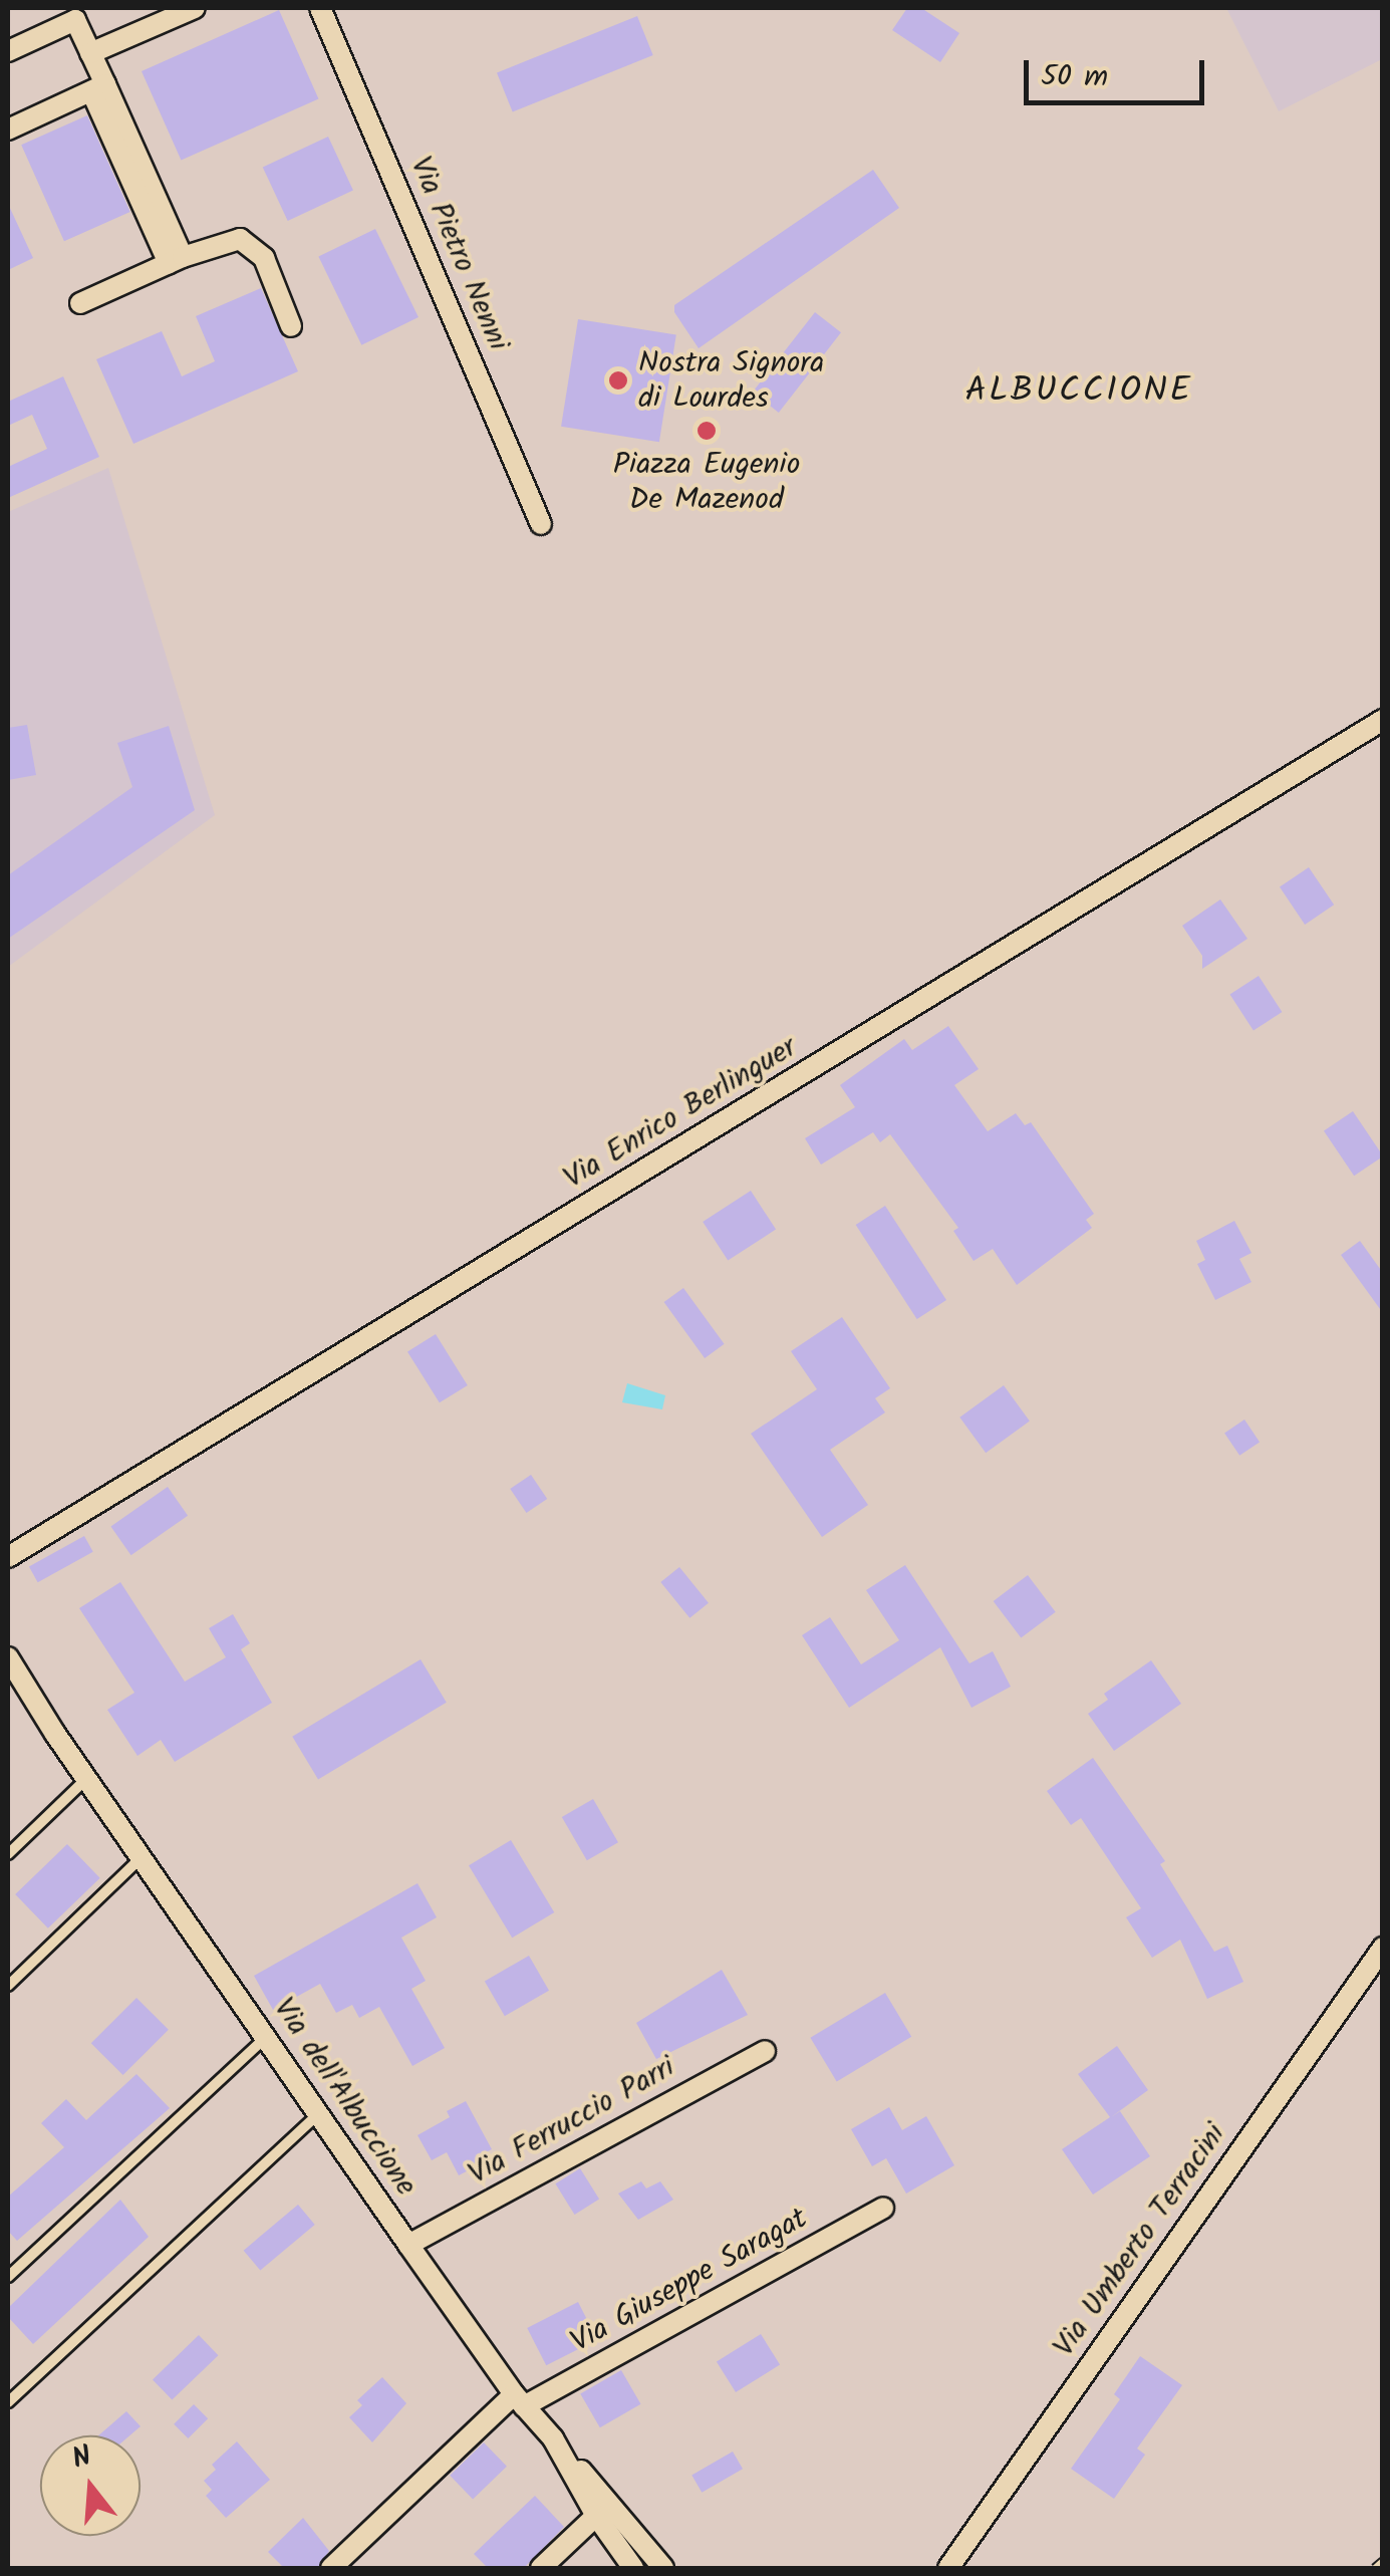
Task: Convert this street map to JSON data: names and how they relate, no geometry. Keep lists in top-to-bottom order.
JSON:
{
  "streets": {
    "street": [
      "Via Pietro Nenni",
      "Via Enrico Berlinguer",
      "Via dell'Albuccione",
      "Via Ferruccio Parri",
      "Via Umberto Terracini",
      "Via Giuseppe Saragat"
    ]
  },
  "crossings": [
    ["Via dell'Albuccione", "Via Ferruccio Parri"],
    ["Via dell'Albuccione", "Via Giuseppe Saragat"]
  ],
  "districts": ["ALBUCCIONE"],
  "places": ["Nostra Signora di Lourdes", "Piazza Eugenio De Mazenod"],
  "scale_bar": "50 m",
  "north": "top"
}
